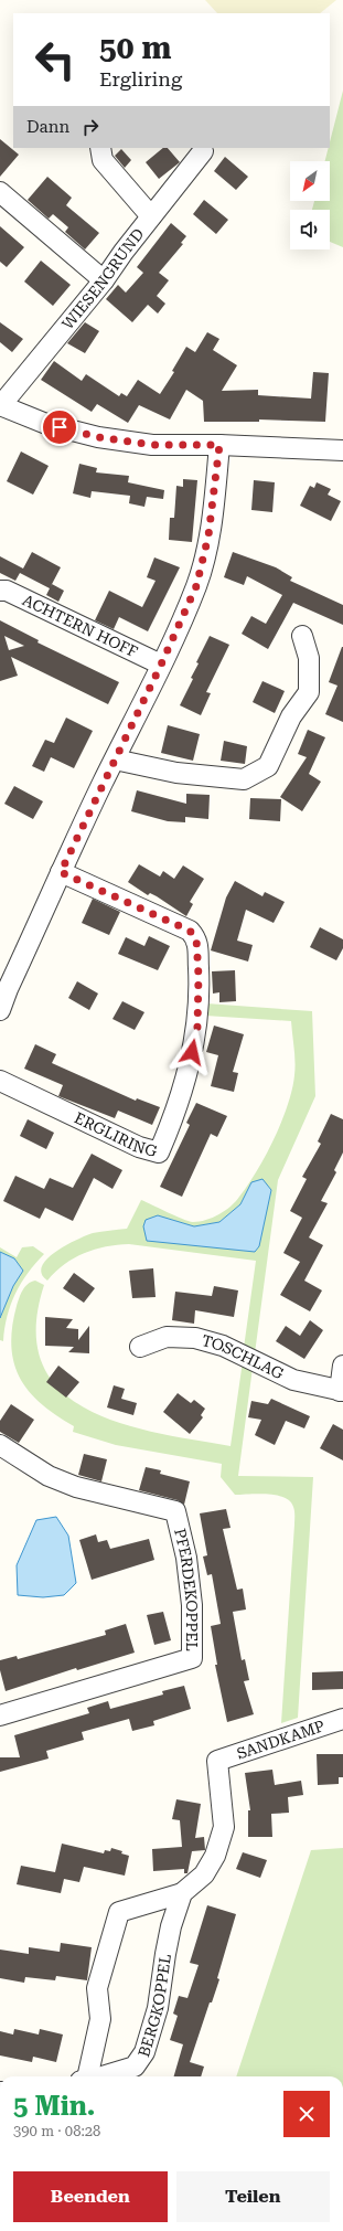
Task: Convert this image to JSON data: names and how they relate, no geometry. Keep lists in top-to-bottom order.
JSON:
{
  "streets": {
    "street": [
      "WIESENGRUND",
      "ACHTERN HOFF",
      "ERGLIRING",
      "TOSCHLAG",
      "PFERDEKOPPEL",
      "SANDKAMP",
      "BERGKOPPEL"
    ]
  },
  "crossings": [
    ["SANDKAMP", "BERGKOPPEL"]
  ],
  "north": "bottom left",
  "page": {
    "turn": ["50 m", "Ergliring"],
    "then": "Dann",
    "heading": ["5 Min.", "390 m · 08:28"],
    "buttons": ["Beenden", "Teilen"]
  }
}
